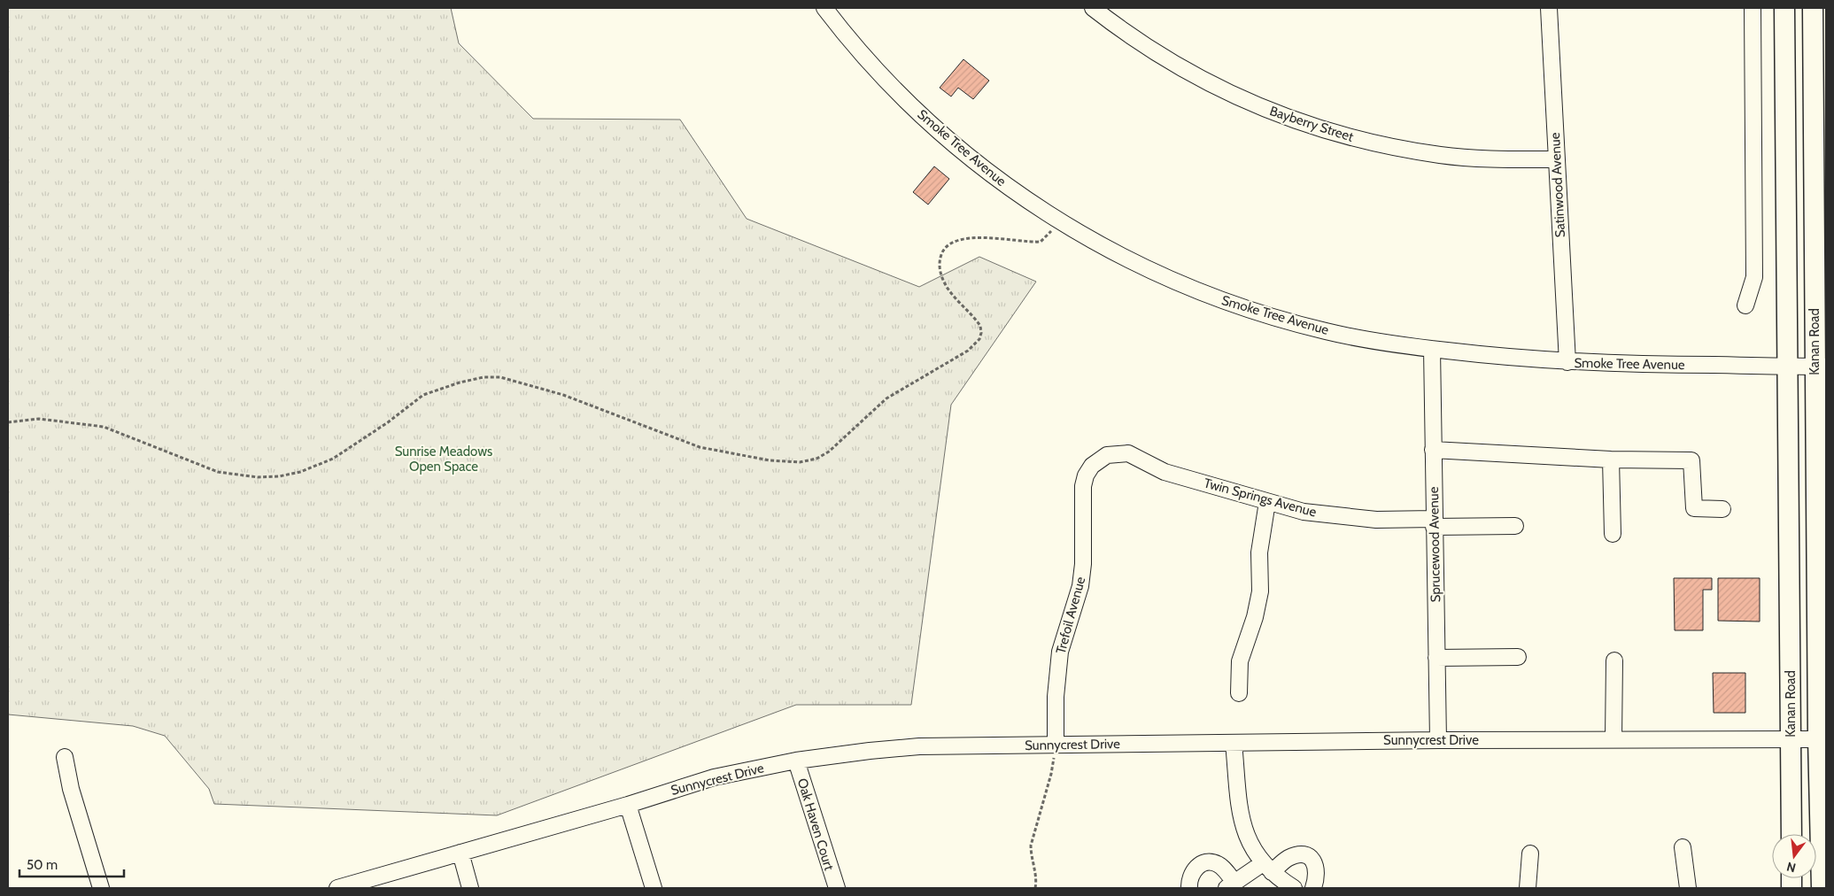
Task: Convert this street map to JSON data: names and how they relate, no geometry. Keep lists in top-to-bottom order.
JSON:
{
  "streets": {
    "main road": ["Kanan Road"],
    "street": [
      "Bayberry Street",
      "Smoke Tree Avenue",
      "Satinwood Avenue",
      "Twin Springs Avenue",
      "Sprucewood Avenue",
      "Trefoil Avenue",
      "Sunnycrest Drive",
      "Oak Haven Court"
    ]
  },
  "crossings": [
    ["Bayberry Street", "Satinwood Avenue"],
    ["Smoke Tree Avenue", "Satinwood Avenue"],
    ["Smoke Tree Avenue", "Kanan Road"],
    ["Smoke Tree Avenue", "Sprucewood Avenue"],
    ["Kanan Road", "Sunnycrest Drive"],
    ["Twin Springs Avenue", "Sprucewood Avenue"],
    ["Twin Springs Avenue", "Trefoil Avenue"],
    ["Sprucewood Avenue", "Sunnycrest Drive"],
    ["Trefoil Avenue", "Sunnycrest Drive"],
    ["Sunnycrest Drive", "Oak Haven Court"]
  ],
  "parks": ["Sunrise Meadows Open Space"],
  "scale_bar": "50 m",
  "north": "bottom"
}
